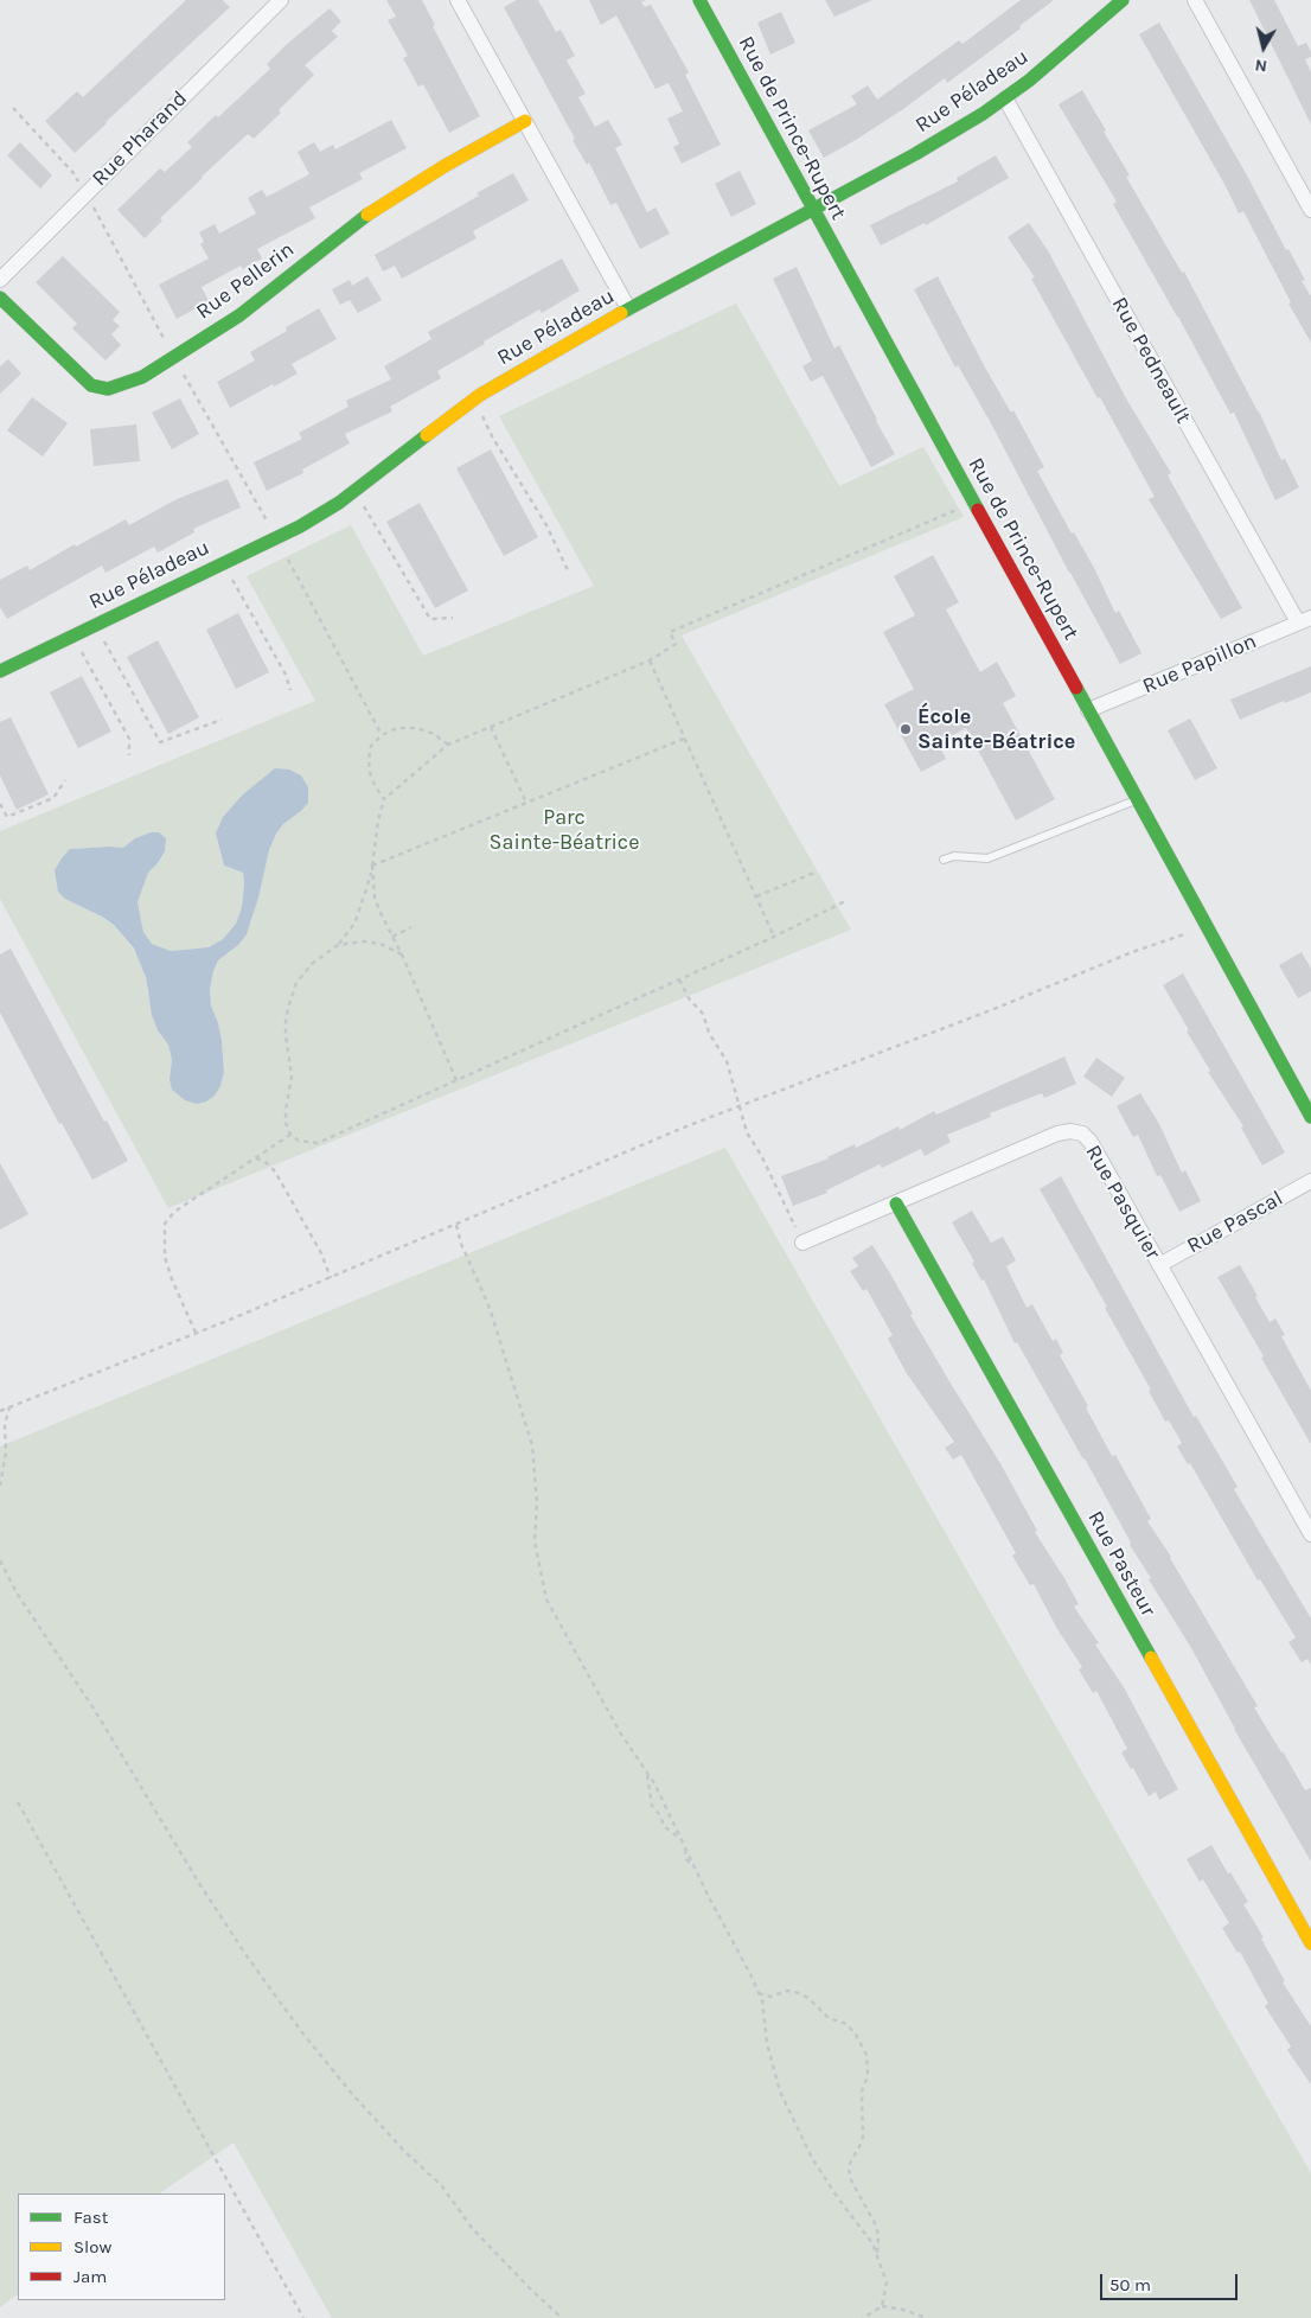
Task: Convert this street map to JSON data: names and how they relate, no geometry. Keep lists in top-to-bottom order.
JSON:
{
  "streets": {
    "street": [
      "Rue Péladeau",
      "Rue de Prince-Rupert",
      "Rue Pharand",
      "Rue Pellerin",
      "Rue Pedneault",
      "Rue Papillon",
      "Rue Pasquier",
      "Rue Pascal",
      "Rue Pasteur"
    ]
  },
  "crossings": [
    ["Rue Péladeau", "Rue de Prince-Rupert"],
    ["Rue Péladeau", "Rue Pedneault"],
    ["Rue de Prince-Rupert", "Rue Papillon"],
    ["Rue Pedneault", "Rue Papillon"],
    ["Rue Pasquier", "Rue Pascal"],
    ["Rue Pasquier", "Rue Pasteur"]
  ],
  "parks": ["Parc Sainte-Béatrice"],
  "places": ["École Sainte-Béatrice"],
  "legend": ["Fast", "Slow", "Jam"],
  "scale_bar": "50 m",
  "north": "bottom"
}
